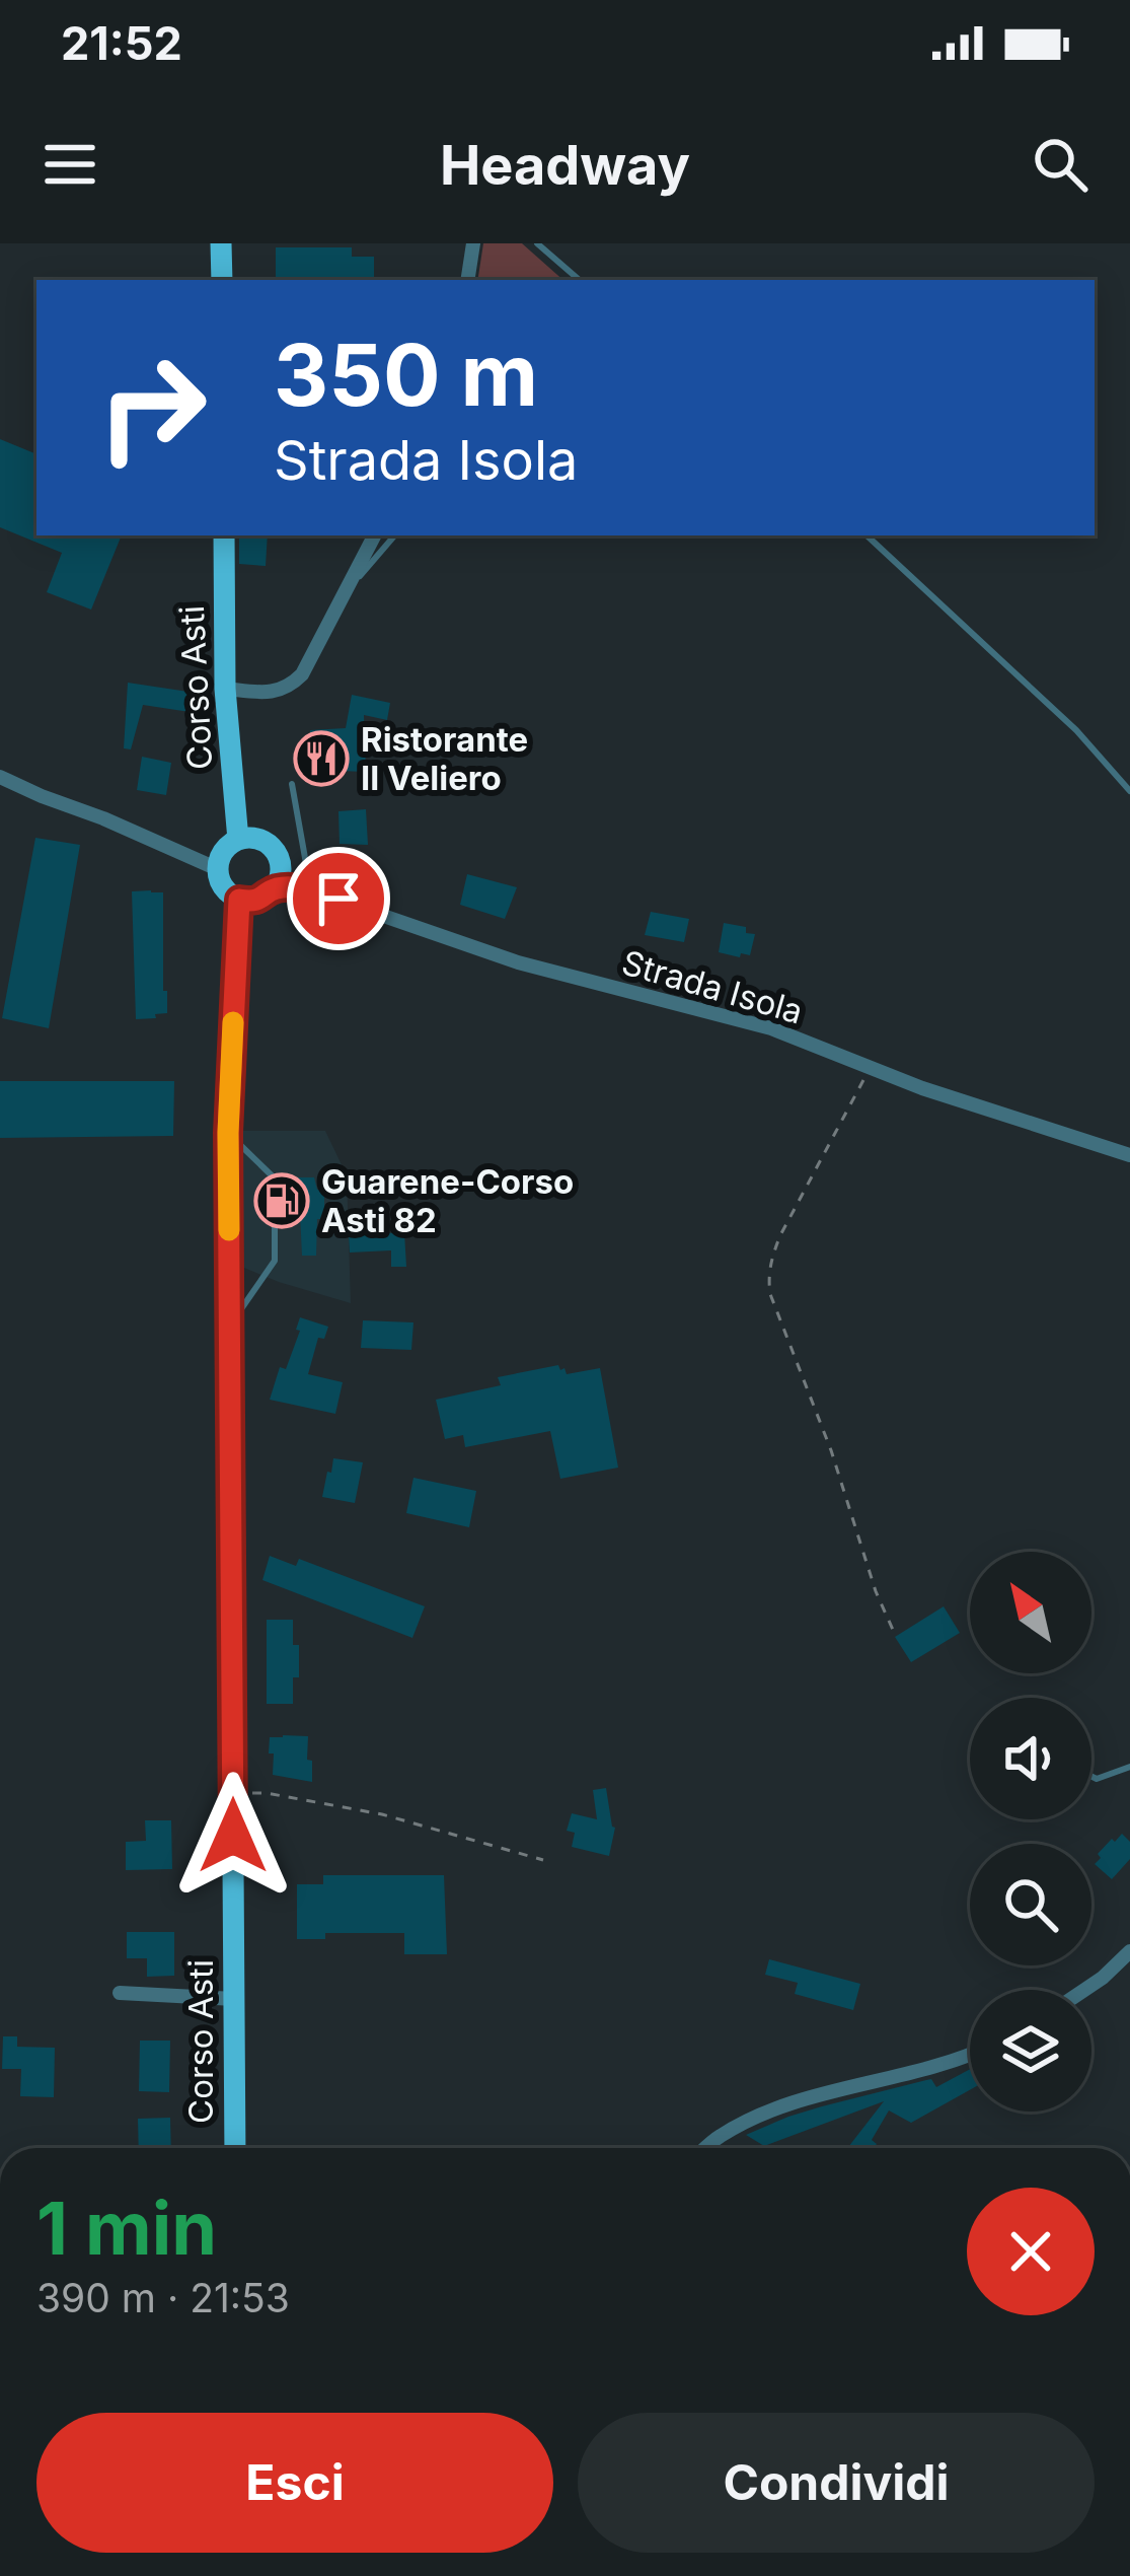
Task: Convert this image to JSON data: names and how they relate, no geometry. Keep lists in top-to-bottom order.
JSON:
{
  "streets": {
    "main road": ["Corso Asti"],
    "street": ["Strada Isola"]
  },
  "crossings": [
    ["Corso Asti", "Strada Isola"]
  ],
  "places": {
    "restaurant": ["Ristorante Il Veliero"],
    "fuel station": ["Guarene-Corso Asti 82"]
  },
  "north": "top left",
  "page": {
    "status": "21:52",
    "header": "Headway",
    "turn": ["350 m", "Strada Isola"],
    "heading": ["1 min", "390 m · 21:53"],
    "buttons": ["Esci", "Condividi"]
  }
}
